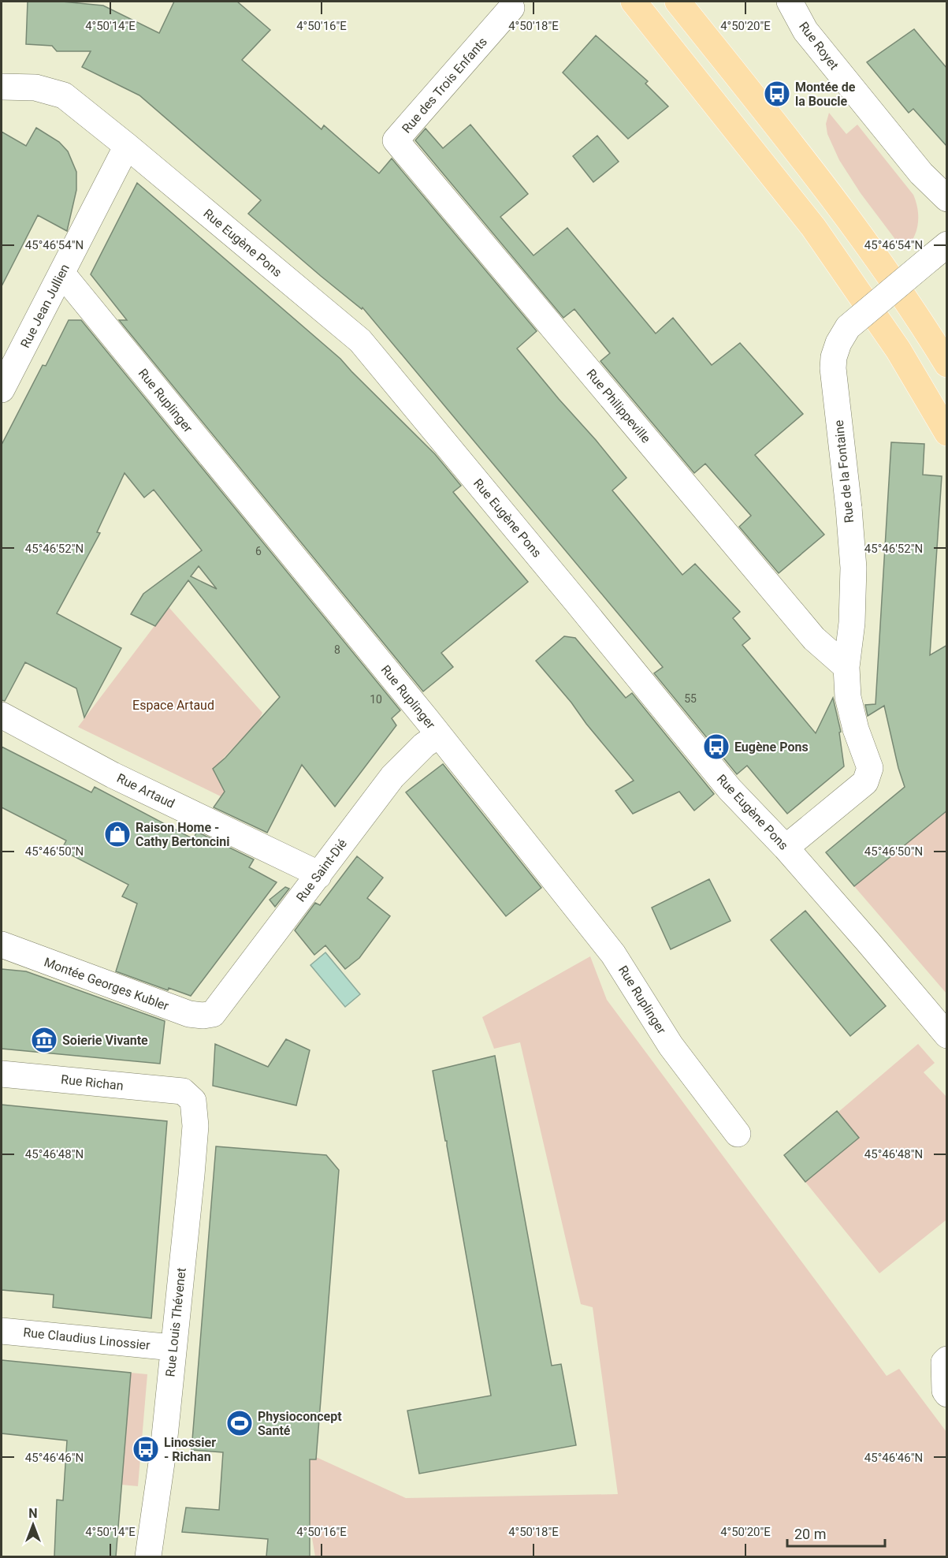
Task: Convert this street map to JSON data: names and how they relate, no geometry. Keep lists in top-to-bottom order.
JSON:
{
  "streets": {
    "street": [
      "Rue Royet",
      "Rue des Trois Enfants",
      "Rue Eugène Pons",
      "Rue Jean Jullien",
      "Rue Ruplinger",
      "Rue Philippeville",
      "Rue de la Fontaine",
      "Rue Artaud",
      "Rue Saint-Dié",
      "Montée Georges Kubler",
      "Rue Richan",
      "Rue Louis Thévenet",
      "Rue Claudius Linossier"
    ]
  },
  "crossings": [
    ["Rue des Trois Enfants", "Rue Philippeville"],
    ["Rue Eugène Pons", "Rue Jean Jullien"],
    ["Rue Eugène Pons", "Rue de la Fontaine"],
    ["Rue Jean Jullien", "Rue Ruplinger"],
    ["Rue Ruplinger", "Rue Saint-Dié"],
    ["Rue Philippeville", "Rue de la Fontaine"],
    ["Rue Artaud", "Rue Saint-Dié"],
    ["Rue Saint-Dié", "Montée Georges Kubler"],
    ["Rue Richan", "Rue Louis Thévenet"],
    ["Rue Louis Thévenet", "Rue Claudius Linossier"]
  ],
  "parks": ["Espace Artaud"],
  "places": {
    "bus stop": ["Montée de la Boucle", "Eugène Pons", "Linossier - Richan"],
    "shop": ["Raison Home - Cathy Bertoncini"],
    "museum": ["Soierie Vivante"],
    "sports": ["Physioconcept Santé"]
  },
  "house_numbers": [
    "6",
    "8",
    "55",
    "10"
  ],
  "scale_bar": "20 m",
  "north": "top",
  "coordinates": [
    "4°50'14\"E",
    "4°50'16\"E",
    "4°50'18\"E",
    "4°50'20\"E",
    "45°46'54\"N",
    "45°46'52\"N",
    "45°46'50\"N",
    "45°46'48\"N",
    "45°46'46\"N"
  ]
}
